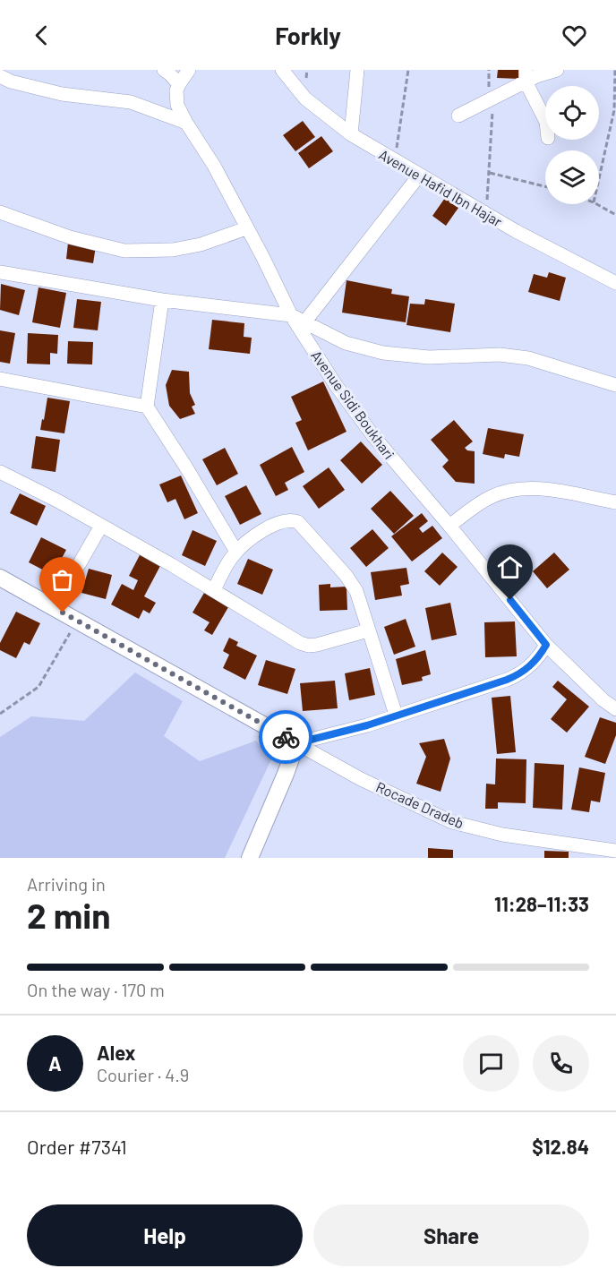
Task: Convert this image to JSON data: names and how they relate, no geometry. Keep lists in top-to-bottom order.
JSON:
{
  "streets": {
    "street": ["Avenue Hafid Ibn Hajar", "Avenue Sidi Boukhari", "Rocade Dradeb"]
  },
  "page": {
    "header": "Forkly",
    "heading": ["2 min", "Arriving in", "11:28–11:33"],
    "panel": [
      "Alex",
      "Courier · 4.9",
      "Order #7341",
      "$12.84"
    ],
    "bar": "On the way · 170 m",
    "round": "A",
    "buttons": ["Help", "Share"]
  }
}
